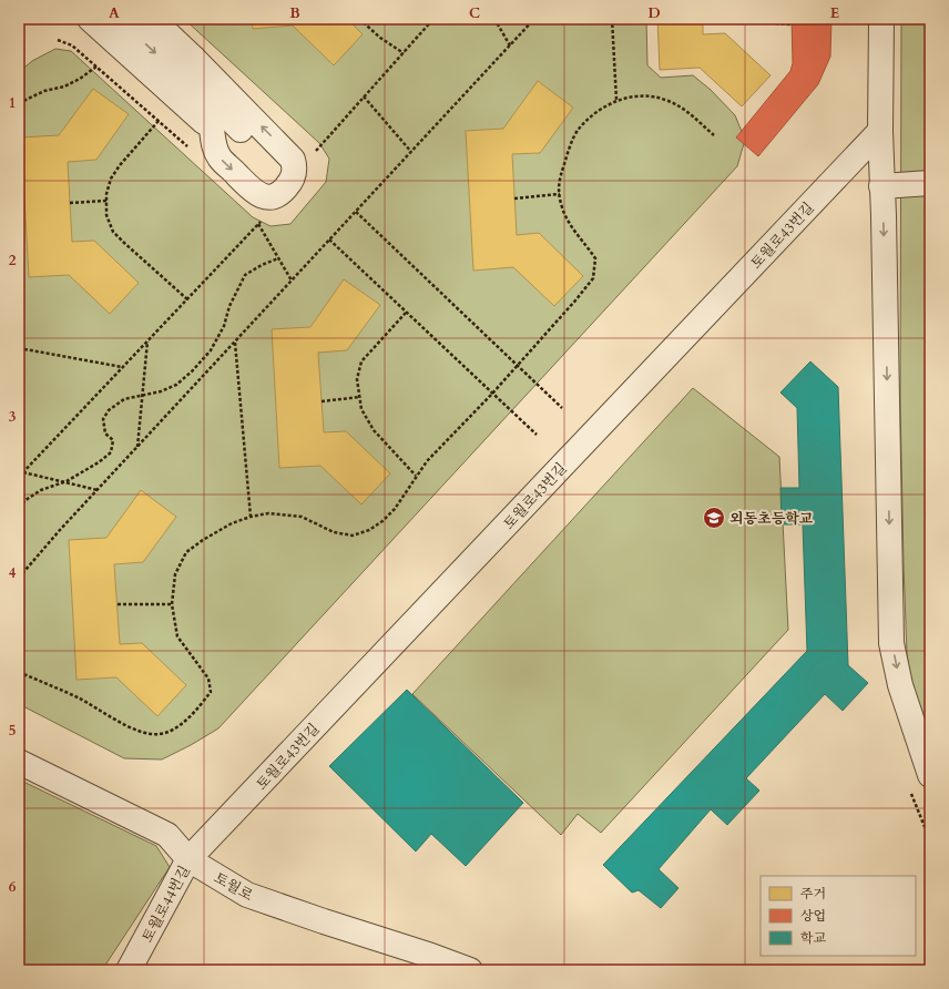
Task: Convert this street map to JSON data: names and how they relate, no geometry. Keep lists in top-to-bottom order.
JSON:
{
  "streets": {
    "street": ["토월로43번길", "토월로", "토월로44번길"]
  },
  "crossings": [
    ["토월로43번길", "토월로"],
    ["토월로43번길", "토월로44번길"],
    ["토월로", "토월로44번길"]
  ],
  "places": {
    "school or university": ["외동초등학교"]
  },
  "legend": ["주거", "상업", "학교"],
  "grid": {
    "columns": [
      "A",
      "B",
      "C",
      "D",
      "E"
    ],
    "rows": [
      "1",
      "2",
      "3",
      "4",
      "5",
      "6"
    ]
  }
}
